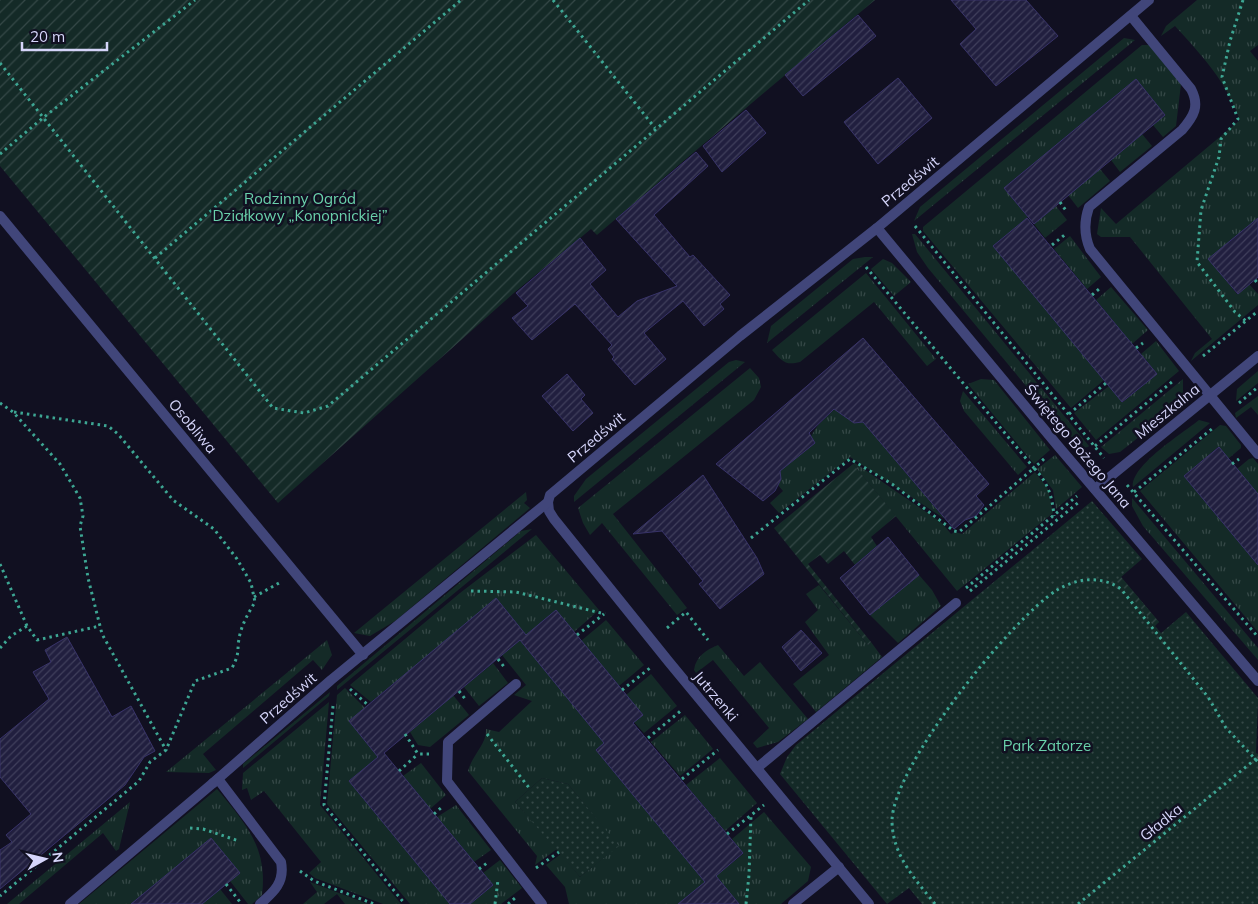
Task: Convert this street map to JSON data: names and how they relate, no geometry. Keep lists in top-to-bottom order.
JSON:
{
  "streets": {
    "street": [
      "Przedświt",
      "Mieszkalna",
      "Osobliwa",
      "Świętego Bożego Jana",
      "Jutrzenki"
    ],
    "path": ["Gładka"]
  },
  "crossings": [
    ["Przedświt", "Osobliwa"],
    ["Przedświt", "Świętego Bożego Jana"],
    ["Przedświt", "Jutrzenki"],
    ["Mieszkalna", "Świętego Bożego Jana"]
  ],
  "parks": ["Rodzinny Ogród Działkowy „Konopnickiej”", "Park Zatorze"],
  "scale_bar": "20 m",
  "north": "right"
}
